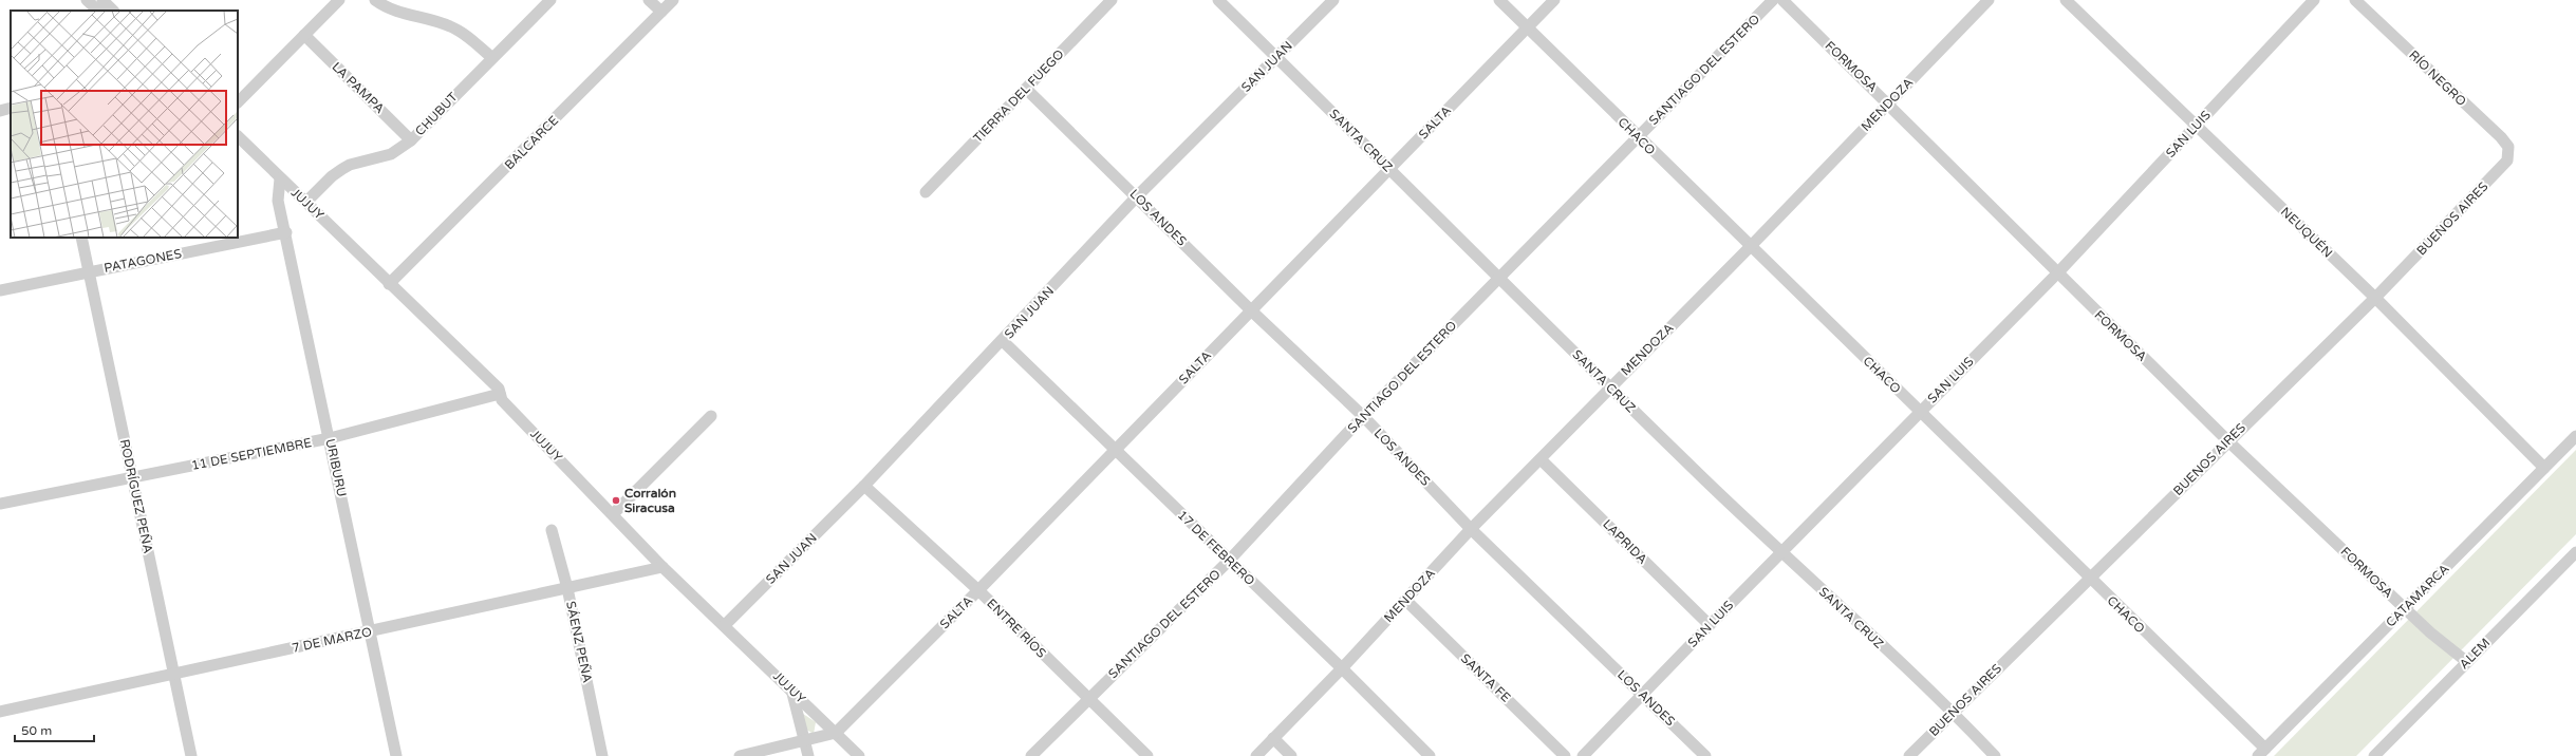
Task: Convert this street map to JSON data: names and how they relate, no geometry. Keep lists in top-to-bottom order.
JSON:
{
  "streets": {
    "street": [
      "SAN JUAN",
      "FORMOSA",
      "SANTIAGO DEL ESTERO",
      "RÍO NEGRO",
      "LA PAMPA",
      "TIERRA DEL FUEGO",
      "MENDOZA",
      "CHUBUT",
      "SALTA",
      "SAN LUIS",
      "CHACO",
      "SANTA CRUZ",
      "BALCARCE",
      "JUJUY",
      "LOS ANDES",
      "BUENOS AIRES",
      "NEUQUÉN",
      "PATAGONES",
      "11 DE SEPTIEMBRE",
      "URIBURU",
      "RODRÍGUEZ PEÑA",
      "LAPRIDA",
      "17 DE FEBRERO",
      "CATAMARCA",
      "ENTRE RÍOS",
      "7 DE MARZO",
      "SÁENZ PEÑA",
      "ALEM",
      "SANTA FE"
    ]
  },
  "crossings": [
    ["SAN JUAN", "SANTA CRUZ"],
    ["SAN JUAN", "JUJUY"],
    ["SAN JUAN", "LOS ANDES"],
    ["SAN JUAN", "17 DE FEBRERO"],
    ["SAN JUAN", "ENTRE RÍOS"],
    ["FORMOSA", "MENDOZA"],
    ["FORMOSA", "SAN LUIS"],
    ["FORMOSA", "BUENOS AIRES"],
    ["FORMOSA", "CATAMARCA"],
    ["FORMOSA", "ALEM"],
    ["SANTIAGO DEL ESTERO", "CHACO"],
    ["SANTIAGO DEL ESTERO", "SANTA CRUZ"],
    ["SANTIAGO DEL ESTERO", "LOS ANDES"],
    ["SANTIAGO DEL ESTERO", "17 DE FEBRERO"],
    ["SANTIAGO DEL ESTERO", "ENTRE RÍOS"],
    ["RÍO NEGRO", "BUENOS AIRES"],
    ["LA PAMPA", "CHUBUT"],
    ["TIERRA DEL FUEGO", "LOS ANDES"],
    ["MENDOZA", "CHACO"],
    ["MENDOZA", "SANTA CRUZ"],
    ["MENDOZA", "LOS ANDES"],
    ["MENDOZA", "LAPRIDA"],
    ["MENDOZA", "17 DE FEBRERO"],
    ["MENDOZA", "SANTA FE"],
    ["CHUBUT", "JUJUY"],
    ["SALTA", "CHACO"],
    ["SALTA", "SANTA CRUZ"],
    ["SALTA", "JUJUY"],
    ["SALTA", "LOS ANDES"],
    ["SALTA", "17 DE FEBRERO"],
    ["SALTA", "ENTRE RÍOS"],
    ["SAN LUIS", "CHACO"],
    ["SAN LUIS", "SANTA CRUZ"],
    ["SAN LUIS", "LOS ANDES"],
    ["SAN LUIS", "NEUQUÉN"],
    ["SAN LUIS", "LAPRIDA"],
    ["CHACO", "BUENOS AIRES"],
    ["CHACO", "CATAMARCA"],
    ["SANTA CRUZ", "BUENOS AIRES"],
    ["BALCARCE", "JUJUY"],
    ["JUJUY", "11 DE SEPTIEMBRE"],
    ["JUJUY", "URIBURU"],
    ["JUJUY", "7 DE MARZO"],
    ["BUENOS AIRES", "NEUQUÉN"],
    ["NEUQUÉN", "CATAMARCA"],
    ["PATAGONES", "URIBURU"],
    ["PATAGONES", "RODRÍGUEZ PEÑA"],
    ["11 DE SEPTIEMBRE", "URIBURU"],
    ["11 DE SEPTIEMBRE", "RODRÍGUEZ PEÑA"],
    ["URIBURU", "7 DE MARZO"],
    ["RODRÍGUEZ PEÑA", "7 DE MARZO"],
    ["7 DE MARZO", "SÁENZ PEÑA"]
  ],
  "places": ["Corralón Siracusa"],
  "scale_bar": "50 m"
}
